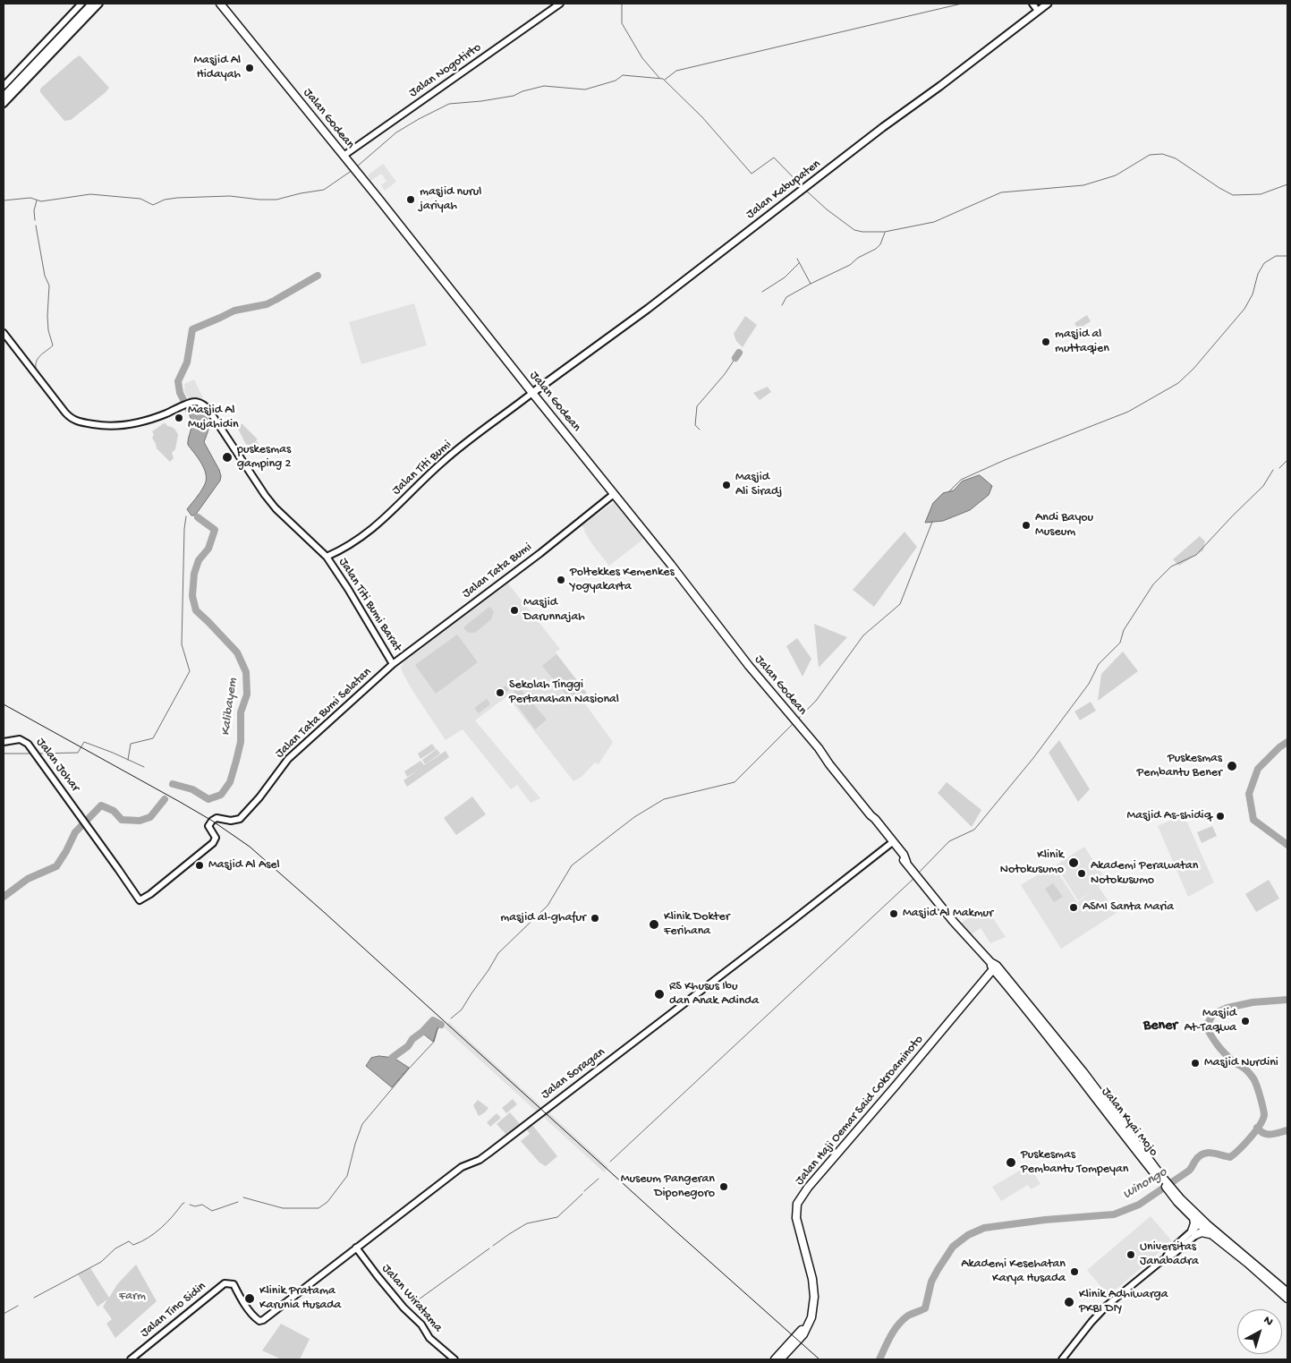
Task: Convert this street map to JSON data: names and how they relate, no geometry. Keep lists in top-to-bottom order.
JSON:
{
  "streets": {
    "main road": [
      "Jalan Godean",
      "Jalan Kabupaten",
      "Jalan Haji Oemar Said Cokroaminoto",
      "Jalan Kyai Mojo"
    ],
    "street": [
      "Jalan Nogotirto",
      "Jalan Titi Bumi",
      "Jalan Tata Bumi",
      "Jalan Titi Bumi Barat",
      "Jalan Tata Bumi Selatan",
      "Jalan Johar",
      "Jalan Soragan",
      "Jalan Wiratama",
      "Jalan Tino Sidin"
    ]
  },
  "crossings": [
    ["Jalan Nogotirto", "Jalan Godean"],
    ["Jalan Godean", "Jalan Kabupaten"],
    ["Jalan Godean", "Jalan Titi Bumi"],
    ["Jalan Godean", "Jalan Tata Bumi"],
    ["Jalan Godean", "Jalan Soragan"],
    ["Jalan Godean", "Jalan Kyai Mojo"],
    ["Jalan Kabupaten", "Jalan Titi Bumi"],
    ["Jalan Titi Bumi", "Jalan Titi Bumi Barat"],
    ["Jalan Tata Bumi", "Jalan Titi Bumi Barat"],
    ["Jalan Tata Bumi", "Jalan Tata Bumi Selatan"],
    ["Jalan Titi Bumi Barat", "Jalan Tata Bumi Selatan"],
    ["Jalan Tata Bumi Selatan", "Jalan Johar"],
    ["Jalan Soragan", "Jalan Wiratama"],
    ["Jalan Soragan", "Jalan Tino Sidin"],
    ["Jalan Haji Oemar Said Cokroaminoto", "Jalan Kyai Mojo"]
  ],
  "districts": ["Bener"],
  "water": ["Kalibayem", "Winongo"],
  "parks": ["Farm"],
  "places": [
    "Masjid Al Hidayah",
    "masjid nurul jariyah",
    "masjid al muttaqien",
    "Masjid Al Mujahidin",
    "puskesmas gamping 2",
    "Masjid Ali Siradj",
    "Andi Bayou Museum",
    "Poltekkes Kemenkes Yogyakarta",
    "Masjid Darunnajah",
    "Sekolah Tinggi Pertanahan Nasional",
    "Puskesmas Pembantu Bener",
    "Masjid As-shidiq",
    "Klinik Notokusumo",
    "Masjid Al Asel",
    "Akademi Perawatan Notokusumo",
    "ASMI Santa Maria",
    "Masjid Al Makmur",
    "masjid al-ghafur",
    "Klinik Dokter Ferihana",
    "RS Khusus Ibu dan Anak Adinda",
    "Masjid At-Taqwa",
    "Masjid Nurdini",
    "Puskesmas Pembantu Tompeyan",
    "Museum Pangeran Diponegoro",
    "Universitas Janabadra",
    "Akademi Kesehatan Karya Husada",
    "Klinik Pratama Karunia Husada",
    "Klinik Adhiwarga PKBI DIY"
  ],
  "north": "top right"
}
